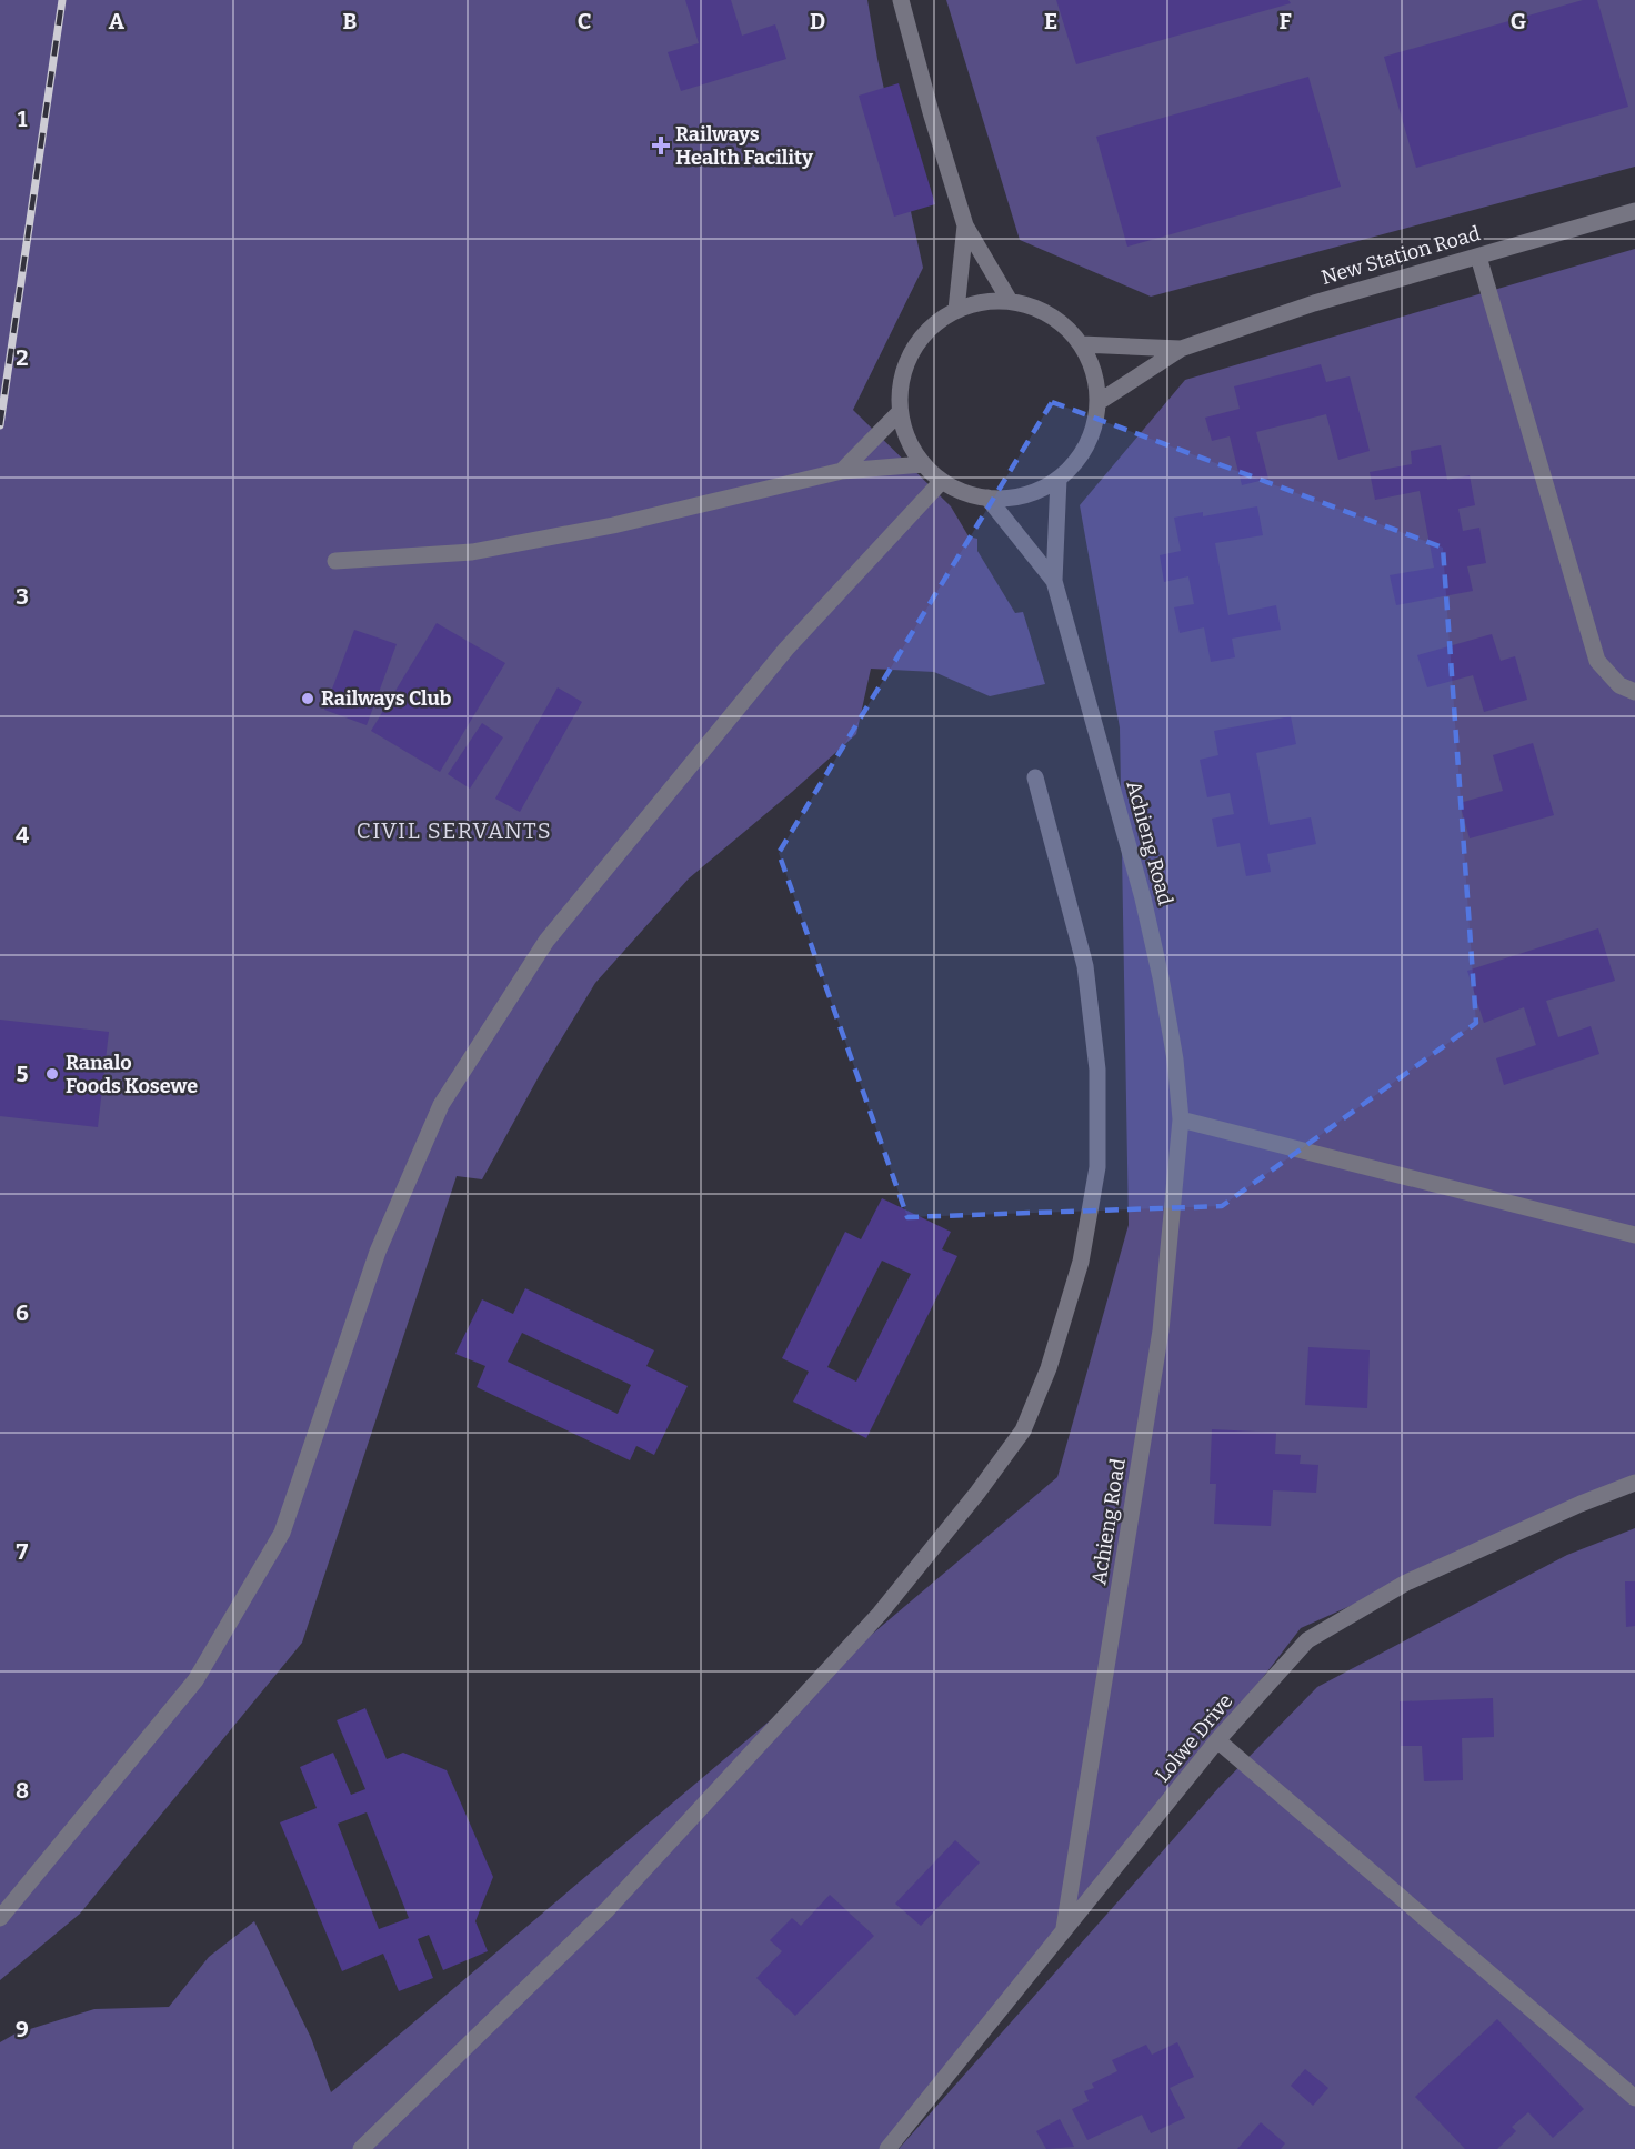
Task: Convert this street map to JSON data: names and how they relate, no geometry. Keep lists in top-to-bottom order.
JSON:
{
  "streets": {
    "street": ["New Station Road", "Achieng Road", "Lolwe Drive"]
  },
  "crossings": [
    ["Achieng Road", "Lolwe Drive"]
  ],
  "districts": ["CIVIL SERVANTS"],
  "places": {
    "health": ["Railways Health Facility"],
    "other": ["Railways Club", "Ranalo Foods Kosewe"]
  },
  "grid": {
    "columns": [
      "A",
      "B",
      "C",
      "D",
      "E",
      "F",
      "G"
    ],
    "rows": [
      "1",
      "2",
      "3",
      "4",
      "5",
      "6",
      "7",
      "8",
      "9"
    ]
  }
}
